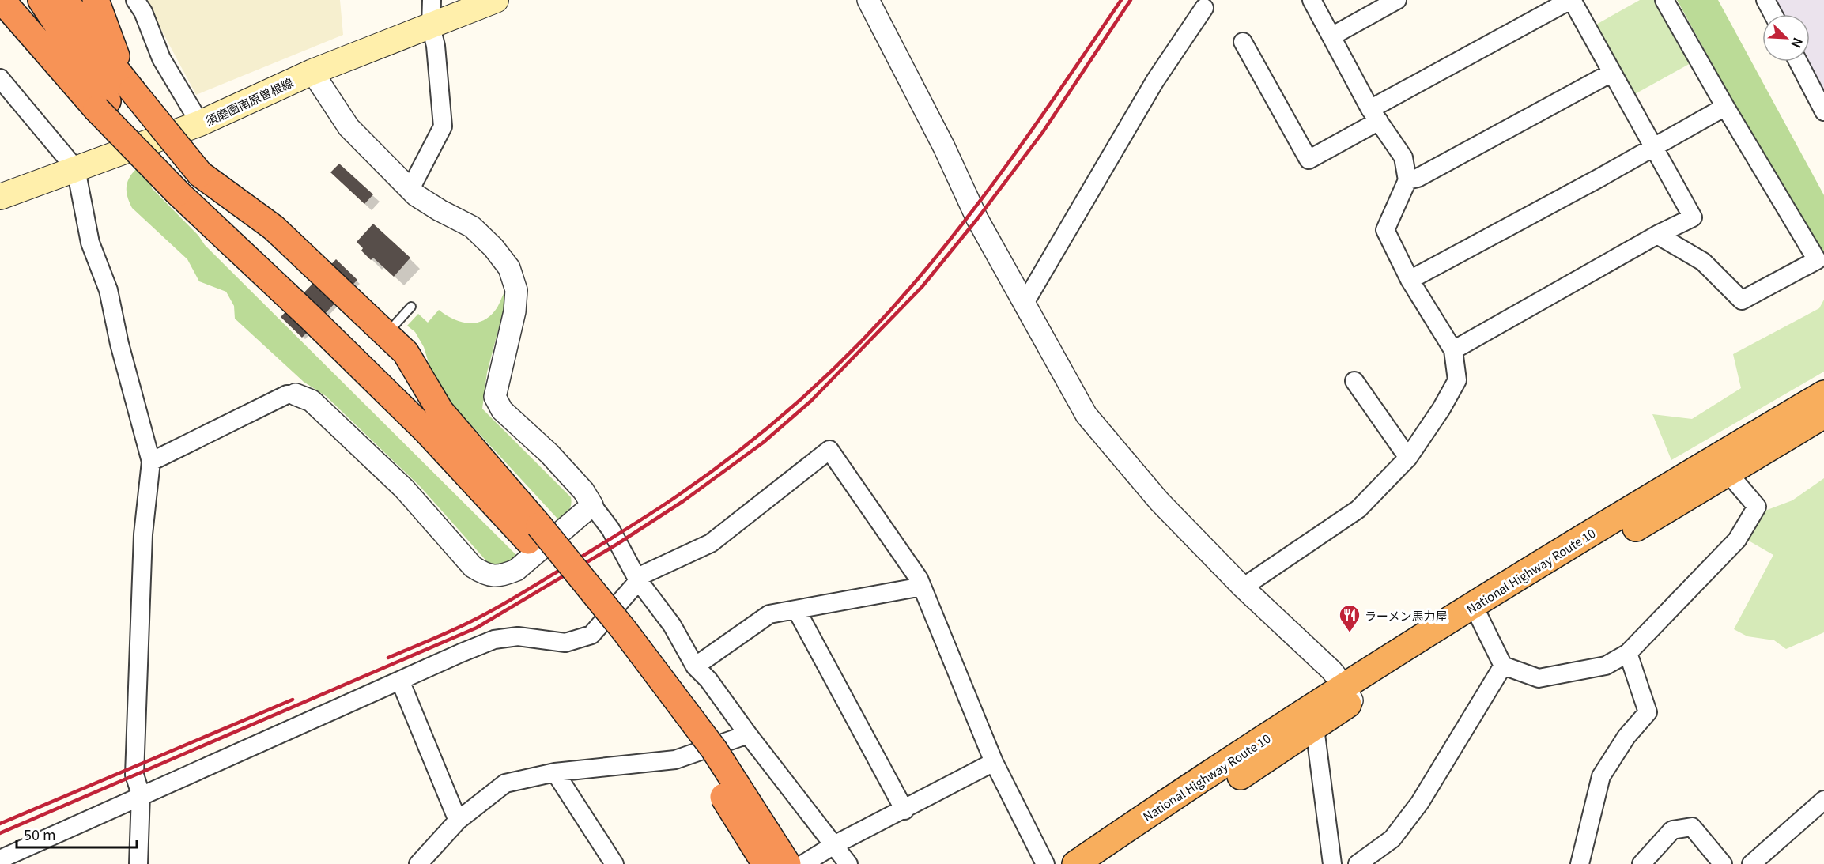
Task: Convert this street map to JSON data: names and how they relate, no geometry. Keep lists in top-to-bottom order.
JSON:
{
  "streets": {
    "highway": ["National Highway Route 10"],
    "main road": ["須磨園南原曽根線"]
  },
  "places": {
    "restaurant": ["ラーメン馬力屋"]
  },
  "scale_bar": "50 m",
  "north": "bottom right"
}
